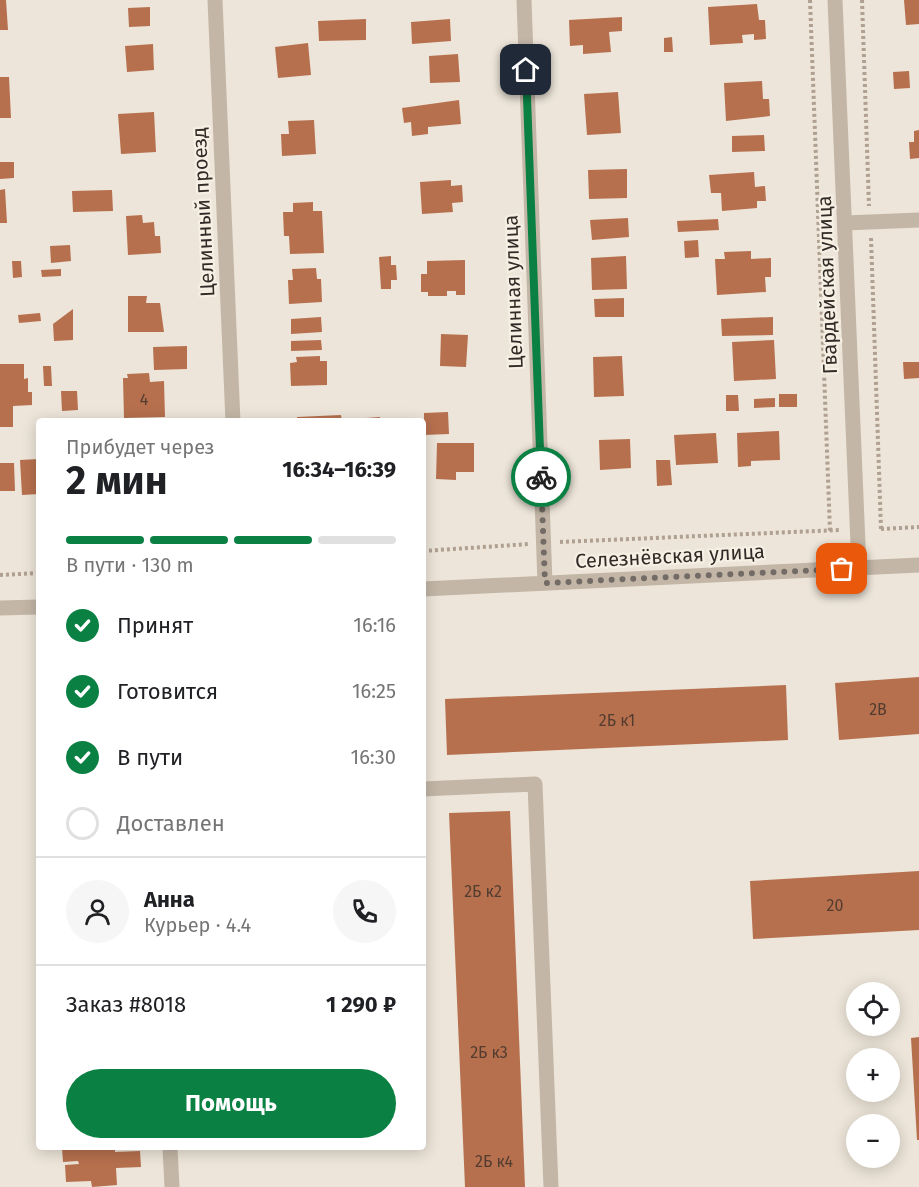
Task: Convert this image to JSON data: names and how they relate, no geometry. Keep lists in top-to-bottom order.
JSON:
{
  "streets": {
    "street": [
      "Целинный проезд",
      "Гвардейская улица",
      "Целинная улица",
      "Селезнёвская улица"
    ]
  },
  "crossings": [
    ["Гвардейская улица", "Селезнёвская улица"],
    ["Целинная улица", "Селезнёвская улица"]
  ],
  "house_numbers": [
    "4",
    "2В",
    "2Б к1",
    "2Б к2",
    "20",
    "2Б к3",
    "2Б к4"
  ],
  "page": {
    "heading": ["2 мин", "Прибудет через", "16:34–16:39"],
    "panel": [
      "Анна",
      "Курьер · 4.4",
      "Заказ #8018",
      "1 290 ₽"
    ],
    "bar": "В пути · 130 m",
    "list": [
      ["Принят", "16:16"],
      ["Готовится", "16:25"],
      ["В пути", "16:30"],
      "Доставлен"
    ],
    "map_buttons": ["+", "−"],
    "buttons": "Помощь"
  }
}
